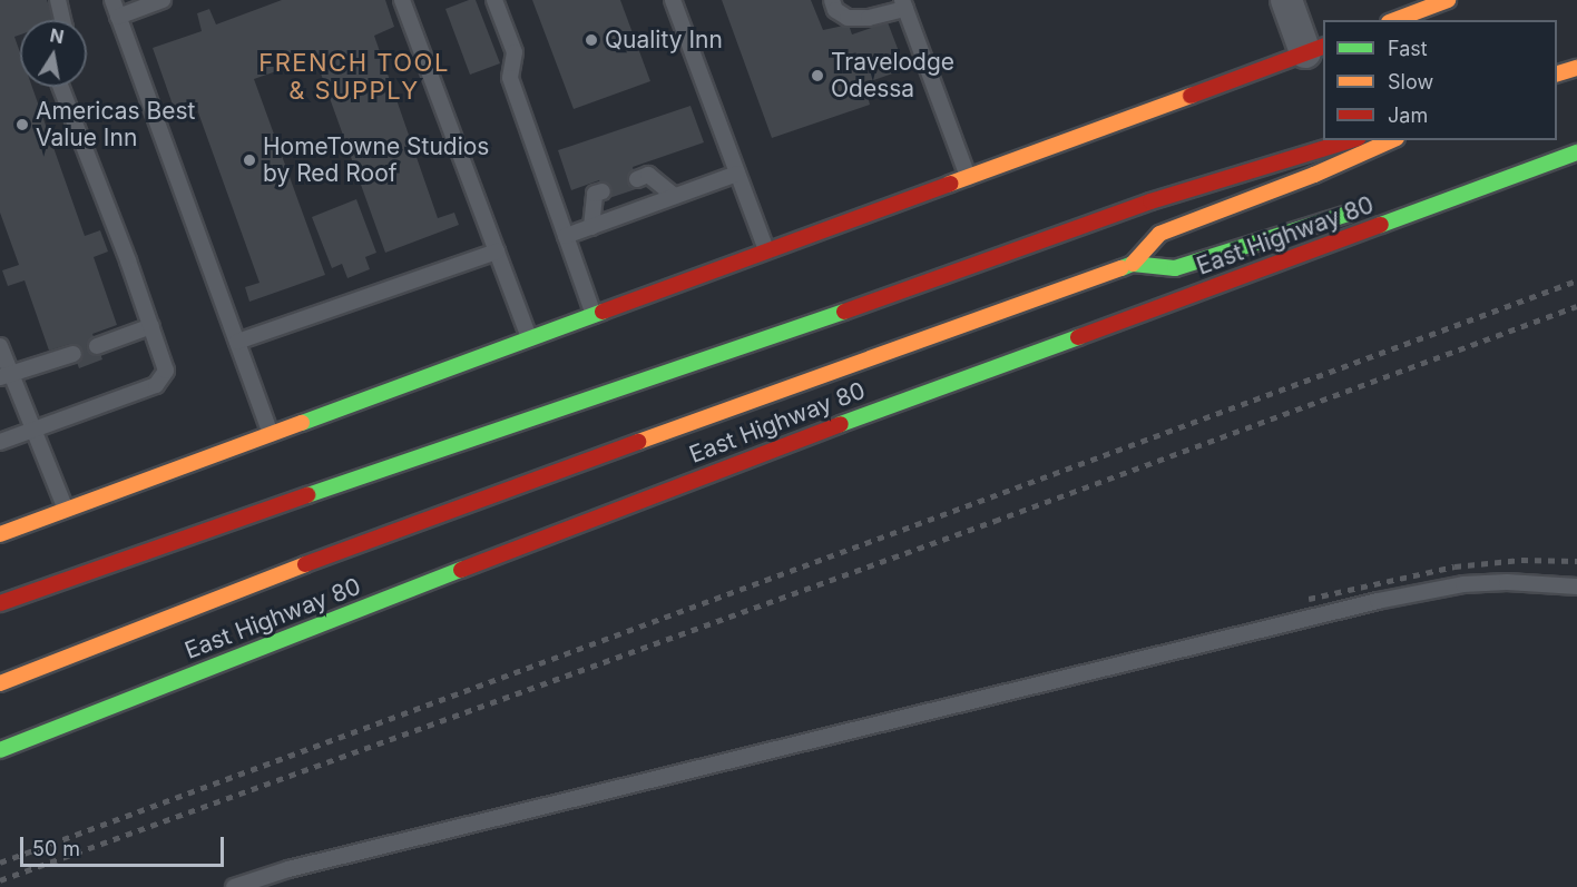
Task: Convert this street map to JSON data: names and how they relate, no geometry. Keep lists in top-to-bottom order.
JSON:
{
  "streets": {
    "main road": ["East Highway 80"]
  },
  "districts": ["FRENCH TOOL & SUPPLY"],
  "places": [
    "Quality Inn",
    "Travelodge Odessa",
    "Americas Best Value Inn",
    "HomeTowne Studios by Red Roof"
  ],
  "legend": ["Fast", "Slow", "Jam"],
  "scale_bar": "50 m",
  "north": "top"
}
